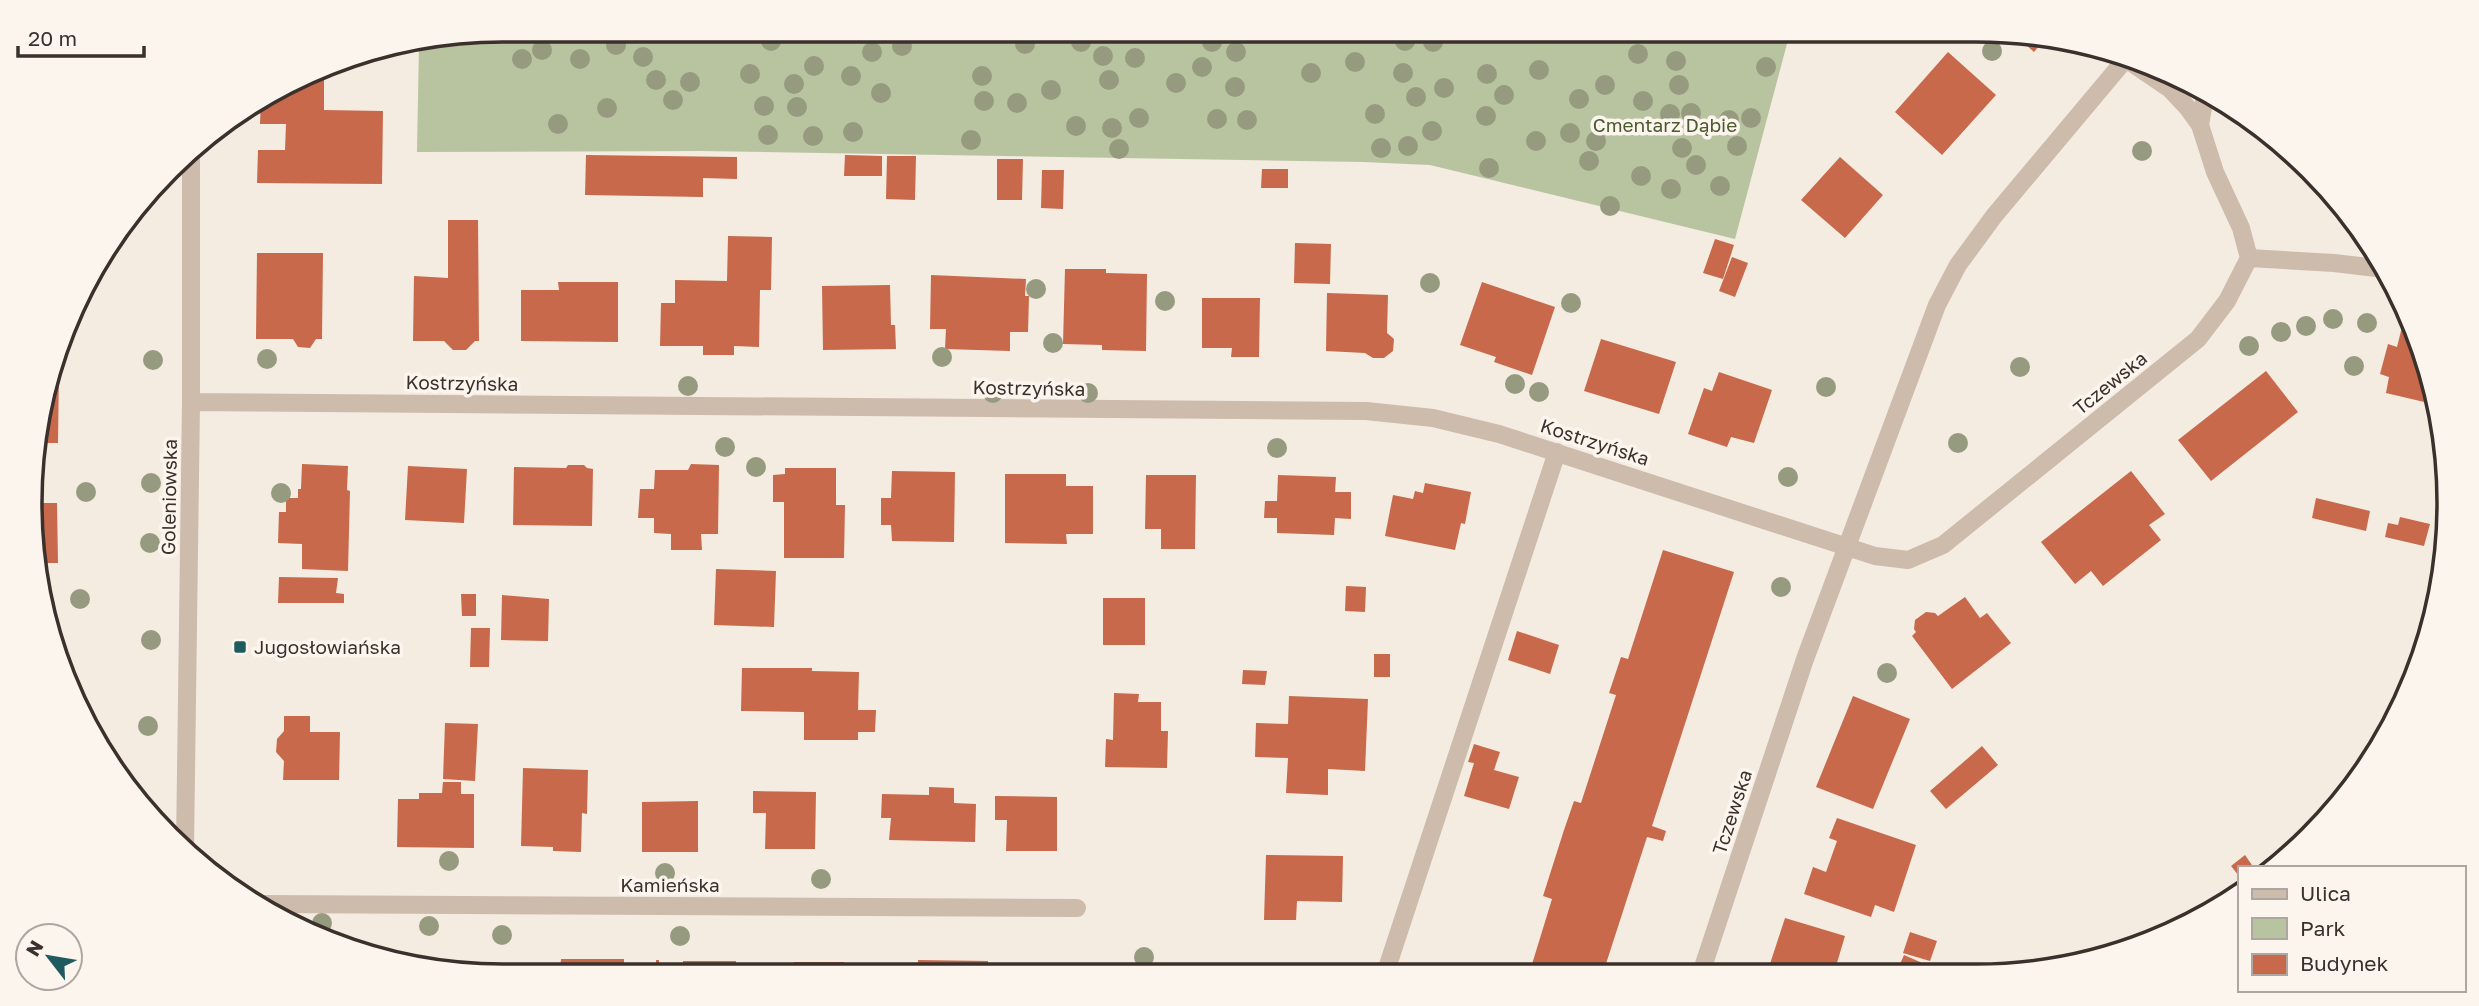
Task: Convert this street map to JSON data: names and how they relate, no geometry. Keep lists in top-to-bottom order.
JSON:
{
  "streets": {
    "street": [
      "Kostrzyńska",
      "Tczewska",
      "Goleniowska",
      "Kamieńska"
    ]
  },
  "crossings": [
    ["Kostrzyńska", "Tczewska"],
    ["Kostrzyńska", "Goleniowska"]
  ],
  "parks": ["Cmentarz Dąbie"],
  "places": {
    "transit": ["Jugosłowiańska"]
  },
  "legend": ["Ulica", "Park", "Budynek"],
  "scale_bar": "20 m",
  "north": "top left"
}
